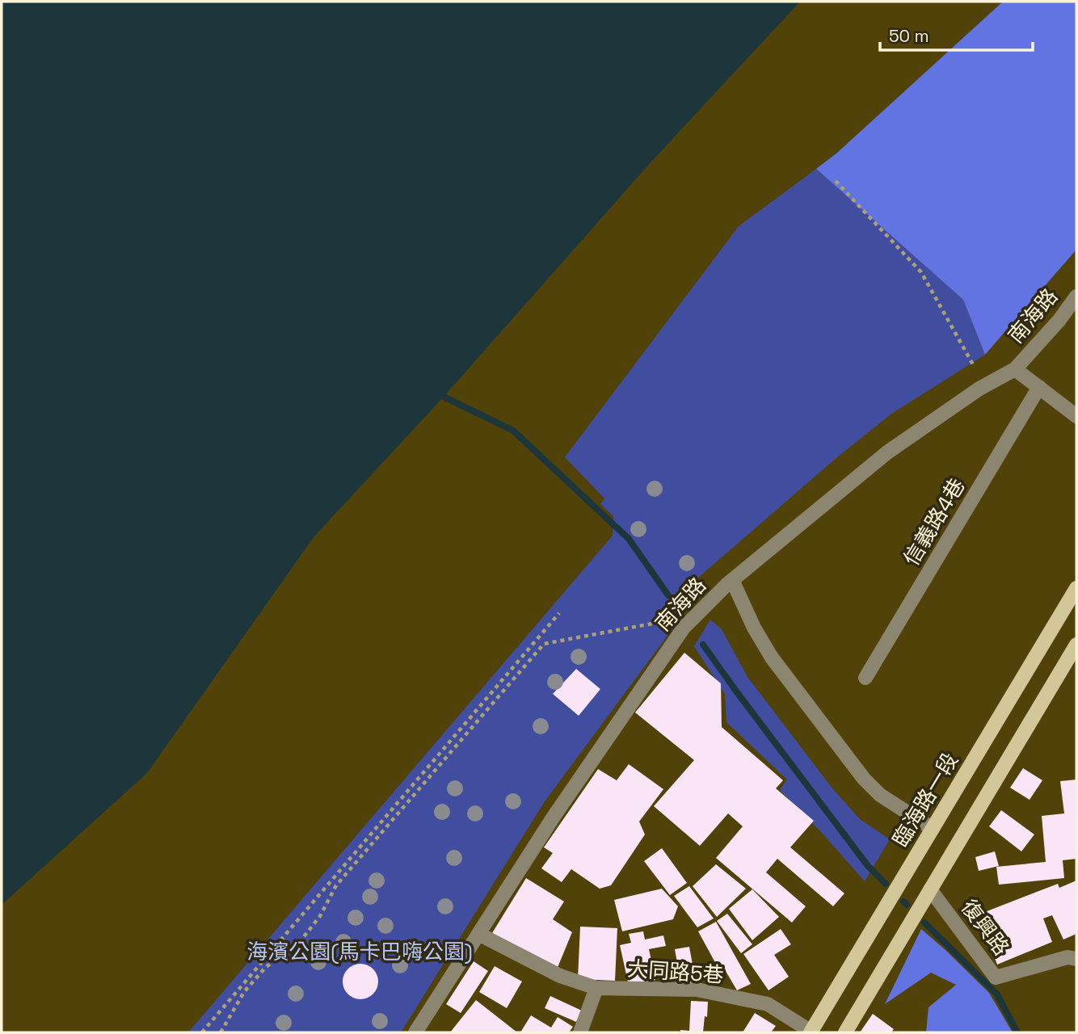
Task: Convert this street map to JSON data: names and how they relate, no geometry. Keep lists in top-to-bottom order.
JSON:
{
  "streets": {
    "main road": ["臨海路一段"],
    "street": [
      "南海路",
      "信義路4巷",
      "復興路",
      "大同路5巷"
    ]
  },
  "crossings": [
    ["南海路", "大同路5巷"],
    ["臨海路一段", "大同路5巷"]
  ],
  "parks": ["海濱公園(馬卡巴嗨公園)"],
  "scale_bar": "50 m"
}
